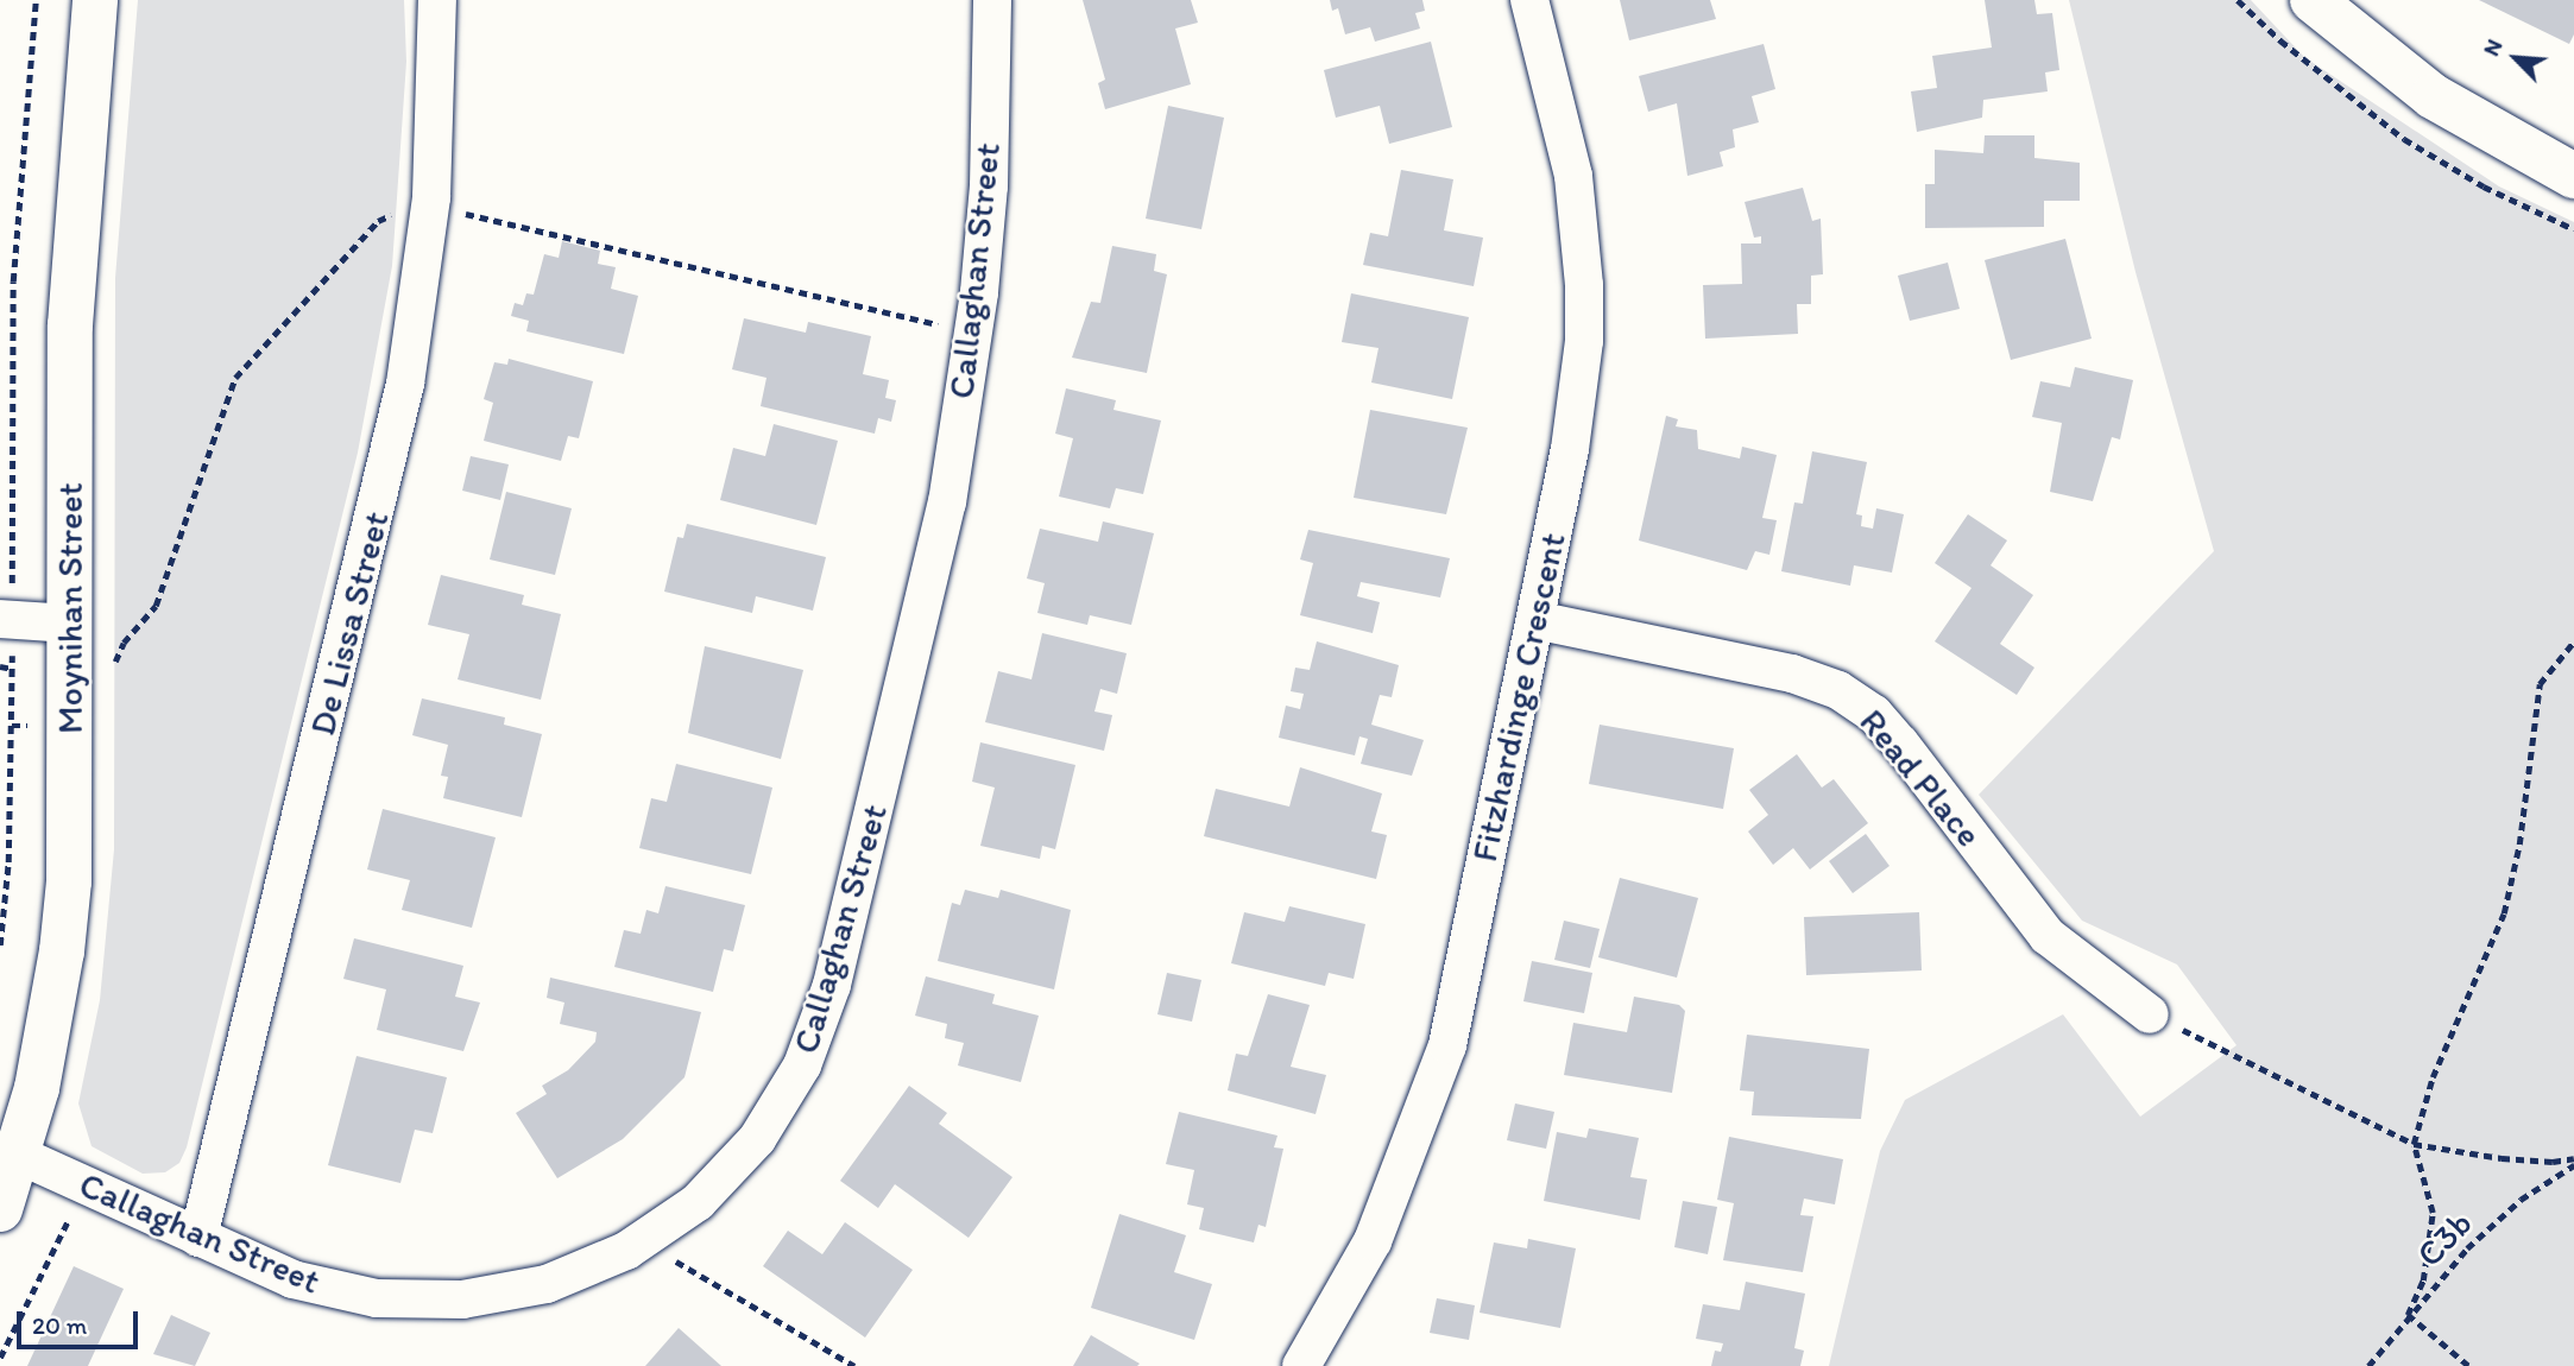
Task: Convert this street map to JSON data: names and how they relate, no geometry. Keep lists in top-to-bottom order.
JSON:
{
  "streets": {
    "street": [
      "Callaghan Street",
      "Moynihan Street",
      "De Lissa Street",
      "Fitzhardinge Crescent",
      "Read Place"
    ],
    "path": ["C3b"]
  },
  "crossings": [
    ["Callaghan Street", "Moynihan Street"],
    ["Callaghan Street", "De Lissa Street"],
    ["Fitzhardinge Crescent", "Read Place"]
  ],
  "scale_bar": "20 m",
  "north": "top left"
}
